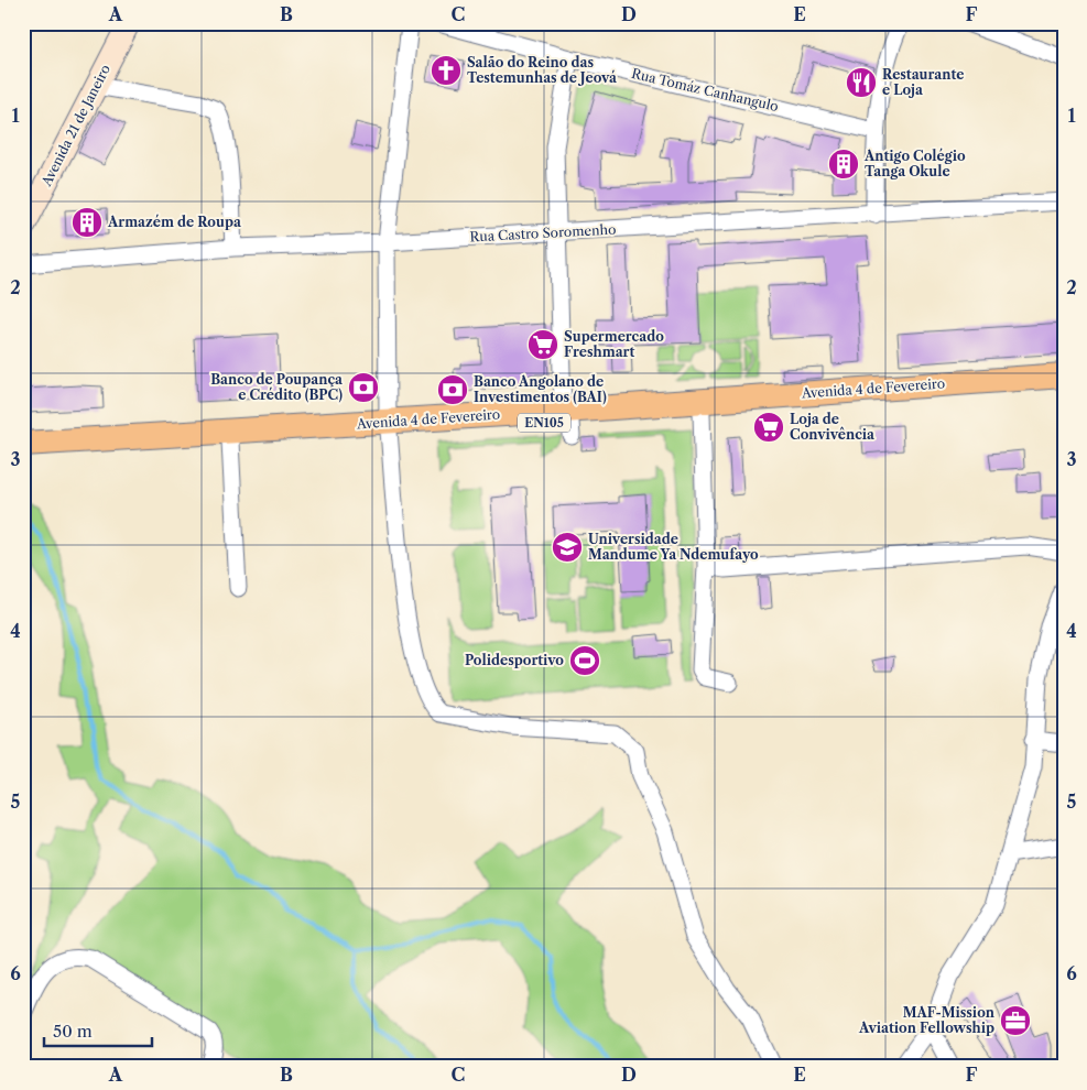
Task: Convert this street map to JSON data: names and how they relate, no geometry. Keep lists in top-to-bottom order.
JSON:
{
  "streets": {
    "main road": ["Avenida 21 de Janeiro", "Avenida 4 de Fevereiro", "EN105"],
    "street": ["Rua Tomáz Canhangulo", "Rua Castro Soromenho"]
  },
  "places": {
    "church": ["Salão do Reino das Testemunhas de Jeová"],
    "restaurant": ["Restaurante e Loja"],
    "building": ["Antigo Colégio Tanga Okule", "Armazém de Roupa"],
    "supermarket": ["Supermercado Freshmart", "Loja de Convivência"],
    "bank": ["Banco de Poupança e Crédito (BPC)", "Banco Angolano de Investimentos (BAI)"],
    "school or university": ["Universidade Mandume Ya Ndemufayo"],
    "sports": ["Polidesportivo"],
    "office": ["MAF-Mission Aviation Fellowship"]
  },
  "scale_bar": "50 m",
  "grid": {
    "columns": [
      "A",
      "B",
      "C",
      "D",
      "E",
      "F"
    ],
    "rows": [
      "1",
      "2",
      "3",
      "4",
      "5",
      "6"
    ]
  }
}
